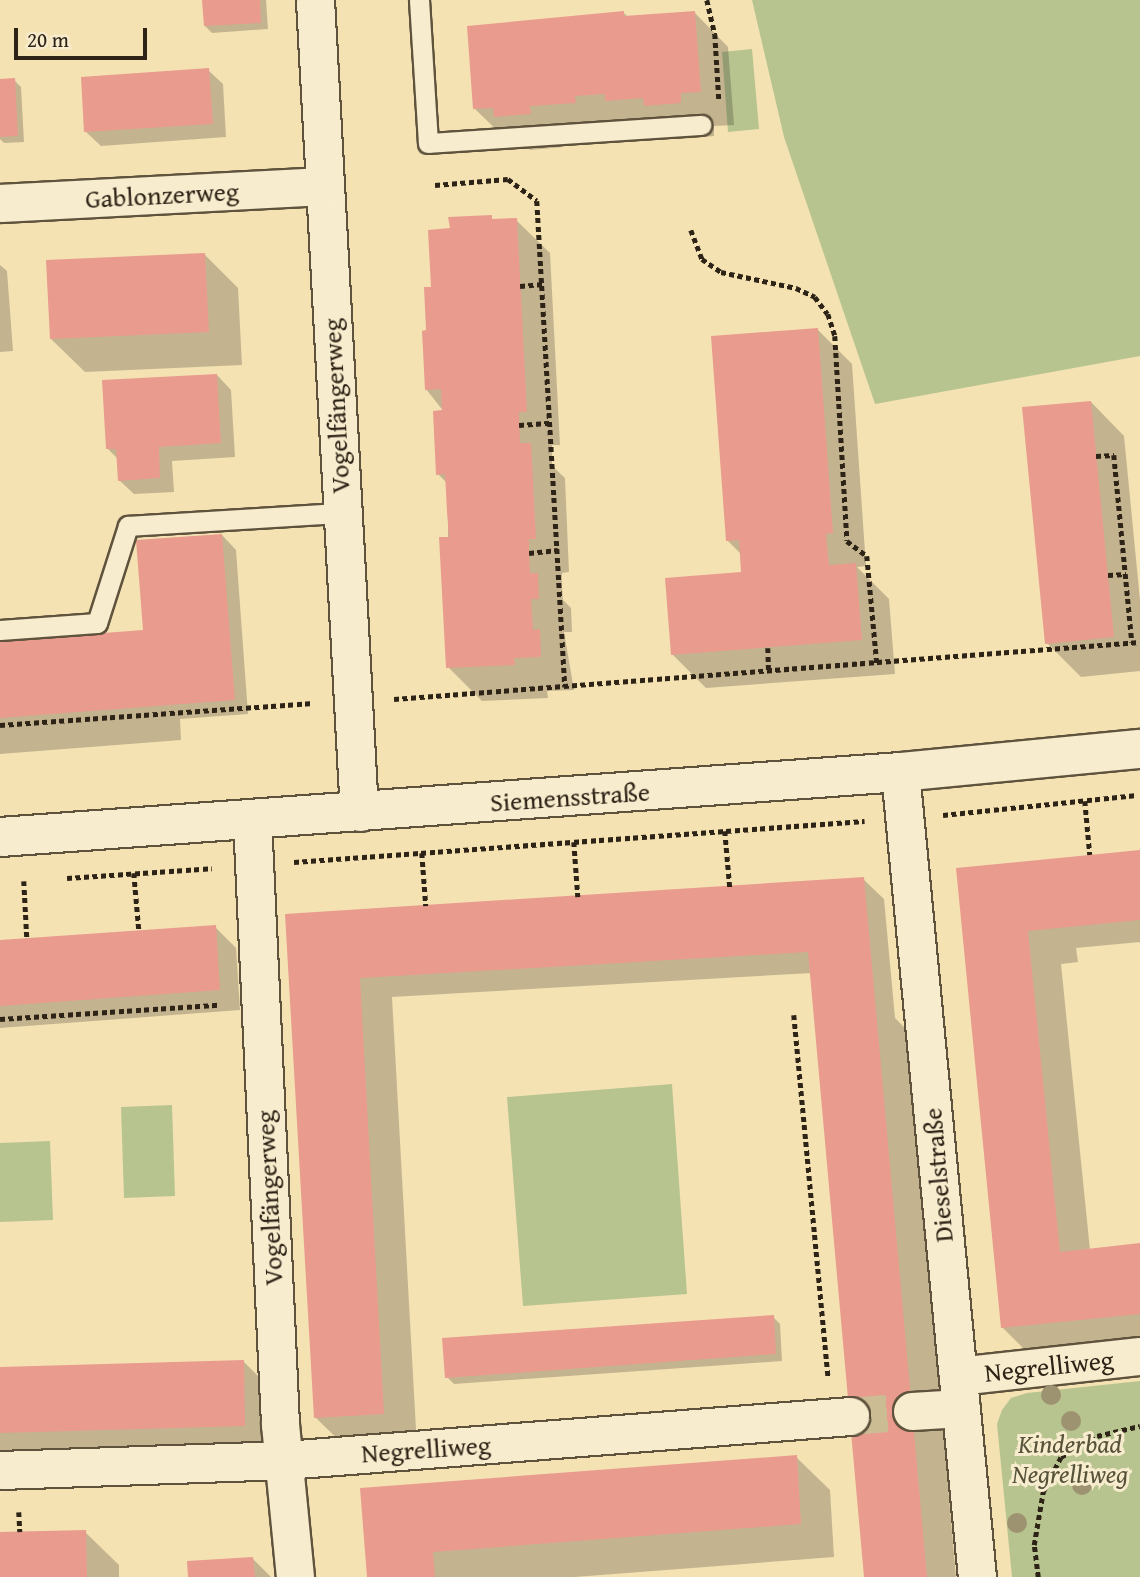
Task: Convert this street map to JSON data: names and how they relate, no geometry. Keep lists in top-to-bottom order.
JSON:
{
  "streets": {
    "street": [
      "Gablonzerweg",
      "Vogelfängerweg",
      "Siemensstraße",
      "Dieselstraße",
      "Negrelliweg"
    ]
  },
  "crossings": [
    ["Gablonzerweg", "Vogelfängerweg"],
    ["Vogelfängerweg", "Siemensstraße"],
    ["Vogelfängerweg", "Negrelliweg"],
    ["Siemensstraße", "Dieselstraße"],
    ["Dieselstraße", "Negrelliweg"]
  ],
  "parks": ["Kinderbad Negrelliweg"],
  "scale_bar": "20 m"
}
